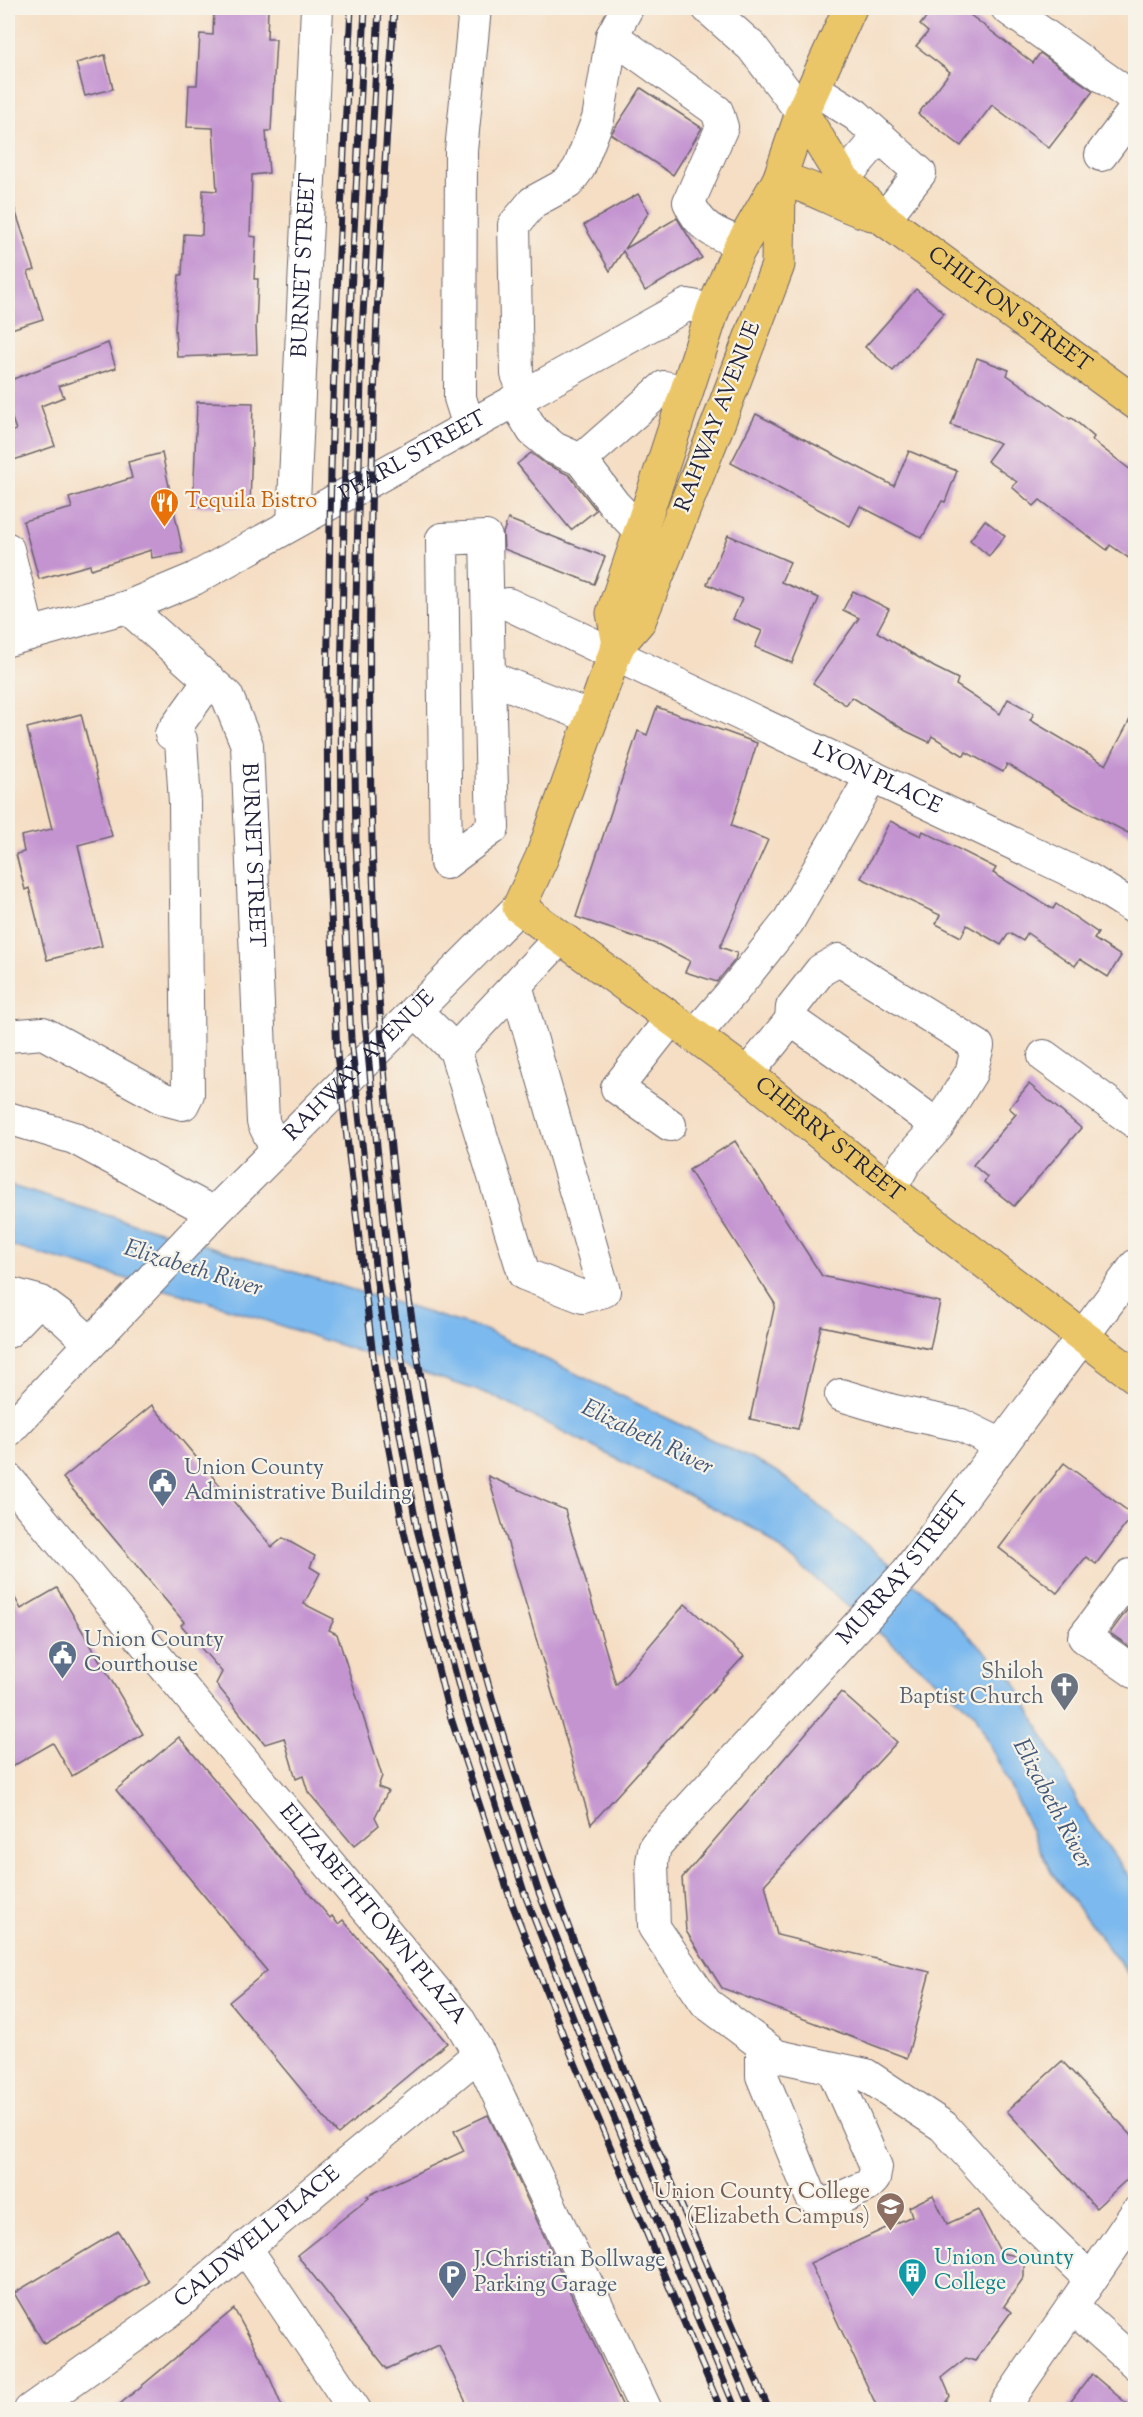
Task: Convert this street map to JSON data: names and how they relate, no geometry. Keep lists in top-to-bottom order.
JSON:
{
  "streets": {
    "main road": ["CHILTON STREET", "RAHWAY AVENUE", "CHERRY STREET"],
    "street": [
      "BURNET STREET",
      "PEARL STREET",
      "LYON PLACE",
      "MURRAY STREET",
      "ELIZABETHTOWN PLAZA",
      "CALDWELL PLACE"
    ]
  },
  "crossings": [
    ["BURNET STREET", "RAHWAY AVENUE"],
    ["BURNET STREET", "PEARL STREET"],
    ["CHILTON STREET", "RAHWAY AVENUE"],
    ["RAHWAY AVENUE", "PEARL STREET"],
    ["RAHWAY AVENUE", "LYON PLACE"],
    ["RAHWAY AVENUE", "CHERRY STREET"],
    ["CHERRY STREET", "MURRAY STREET"],
    ["ELIZABETHTOWN PLAZA", "CALDWELL PLACE"]
  ],
  "water": ["Elizabeth River"],
  "places": {
    "restaurant": ["Tequila Bistro"],
    "public building": ["Union County Administrative Building", "Union County Courthouse"],
    "church": ["Shiloh Baptist Church"],
    "school or university": ["Union County College (Elizabeth Campus)"],
    "building": ["Union County College"],
    "parking": ["J.Christian Bollwage Parking Garage"]
  }
}
